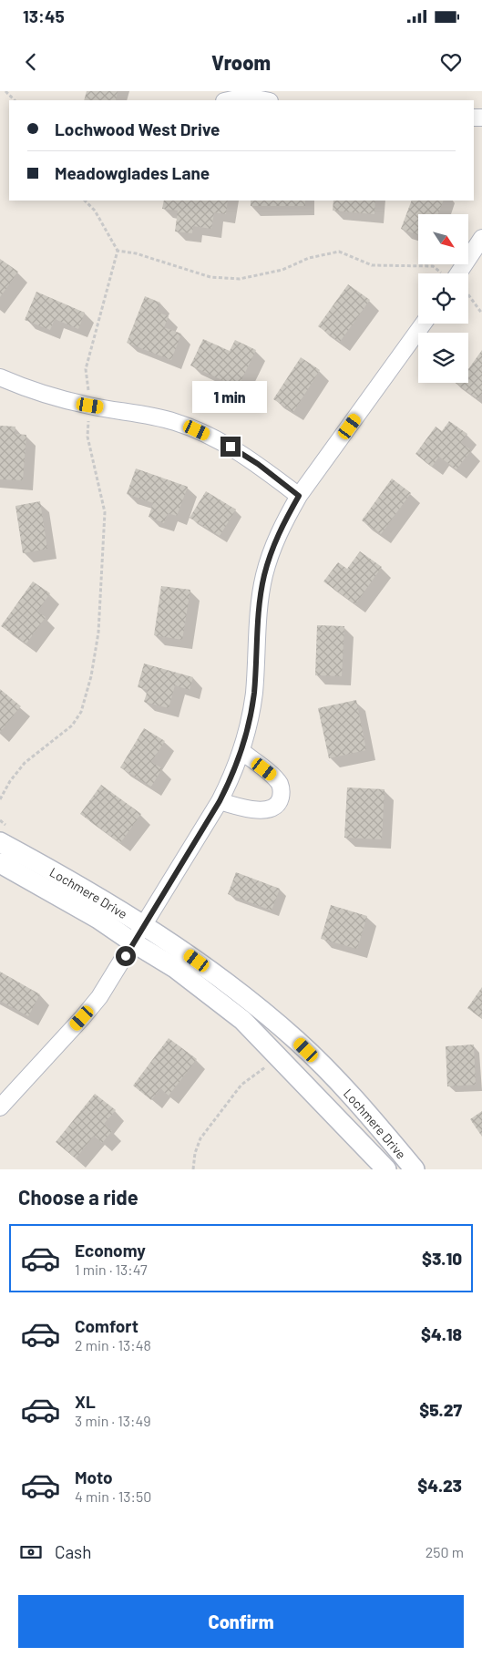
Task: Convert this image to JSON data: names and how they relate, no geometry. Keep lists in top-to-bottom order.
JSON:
{
  "streets": {
    "street": ["Lochmere Drive"]
  },
  "north": "bottom right",
  "page": {
    "status": "13:45",
    "header": "Vroom",
    "banner": ["Lochwood West Drive", "Meadowglades Lane"],
    "bubble": "1 min",
    "heading": "Choose a ride",
    "list": [
      {
        "name": "Economy",
        "note": "1 min · 13:47",
        "value": "$3.10"
      },
      {
        "name": "Comfort",
        "note": "2 min · 13:48",
        "value": "$4.18"
      },
      {
        "name": "XL",
        "note": "3 min · 13:49",
        "value": "$5.27"
      },
      {
        "name": "Moto",
        "note": "4 min · 13:50",
        "value": "$4.23"
      }
    ],
    "pay": ["Cash", "250 m"],
    "buttons": "Confirm"
  }
}
